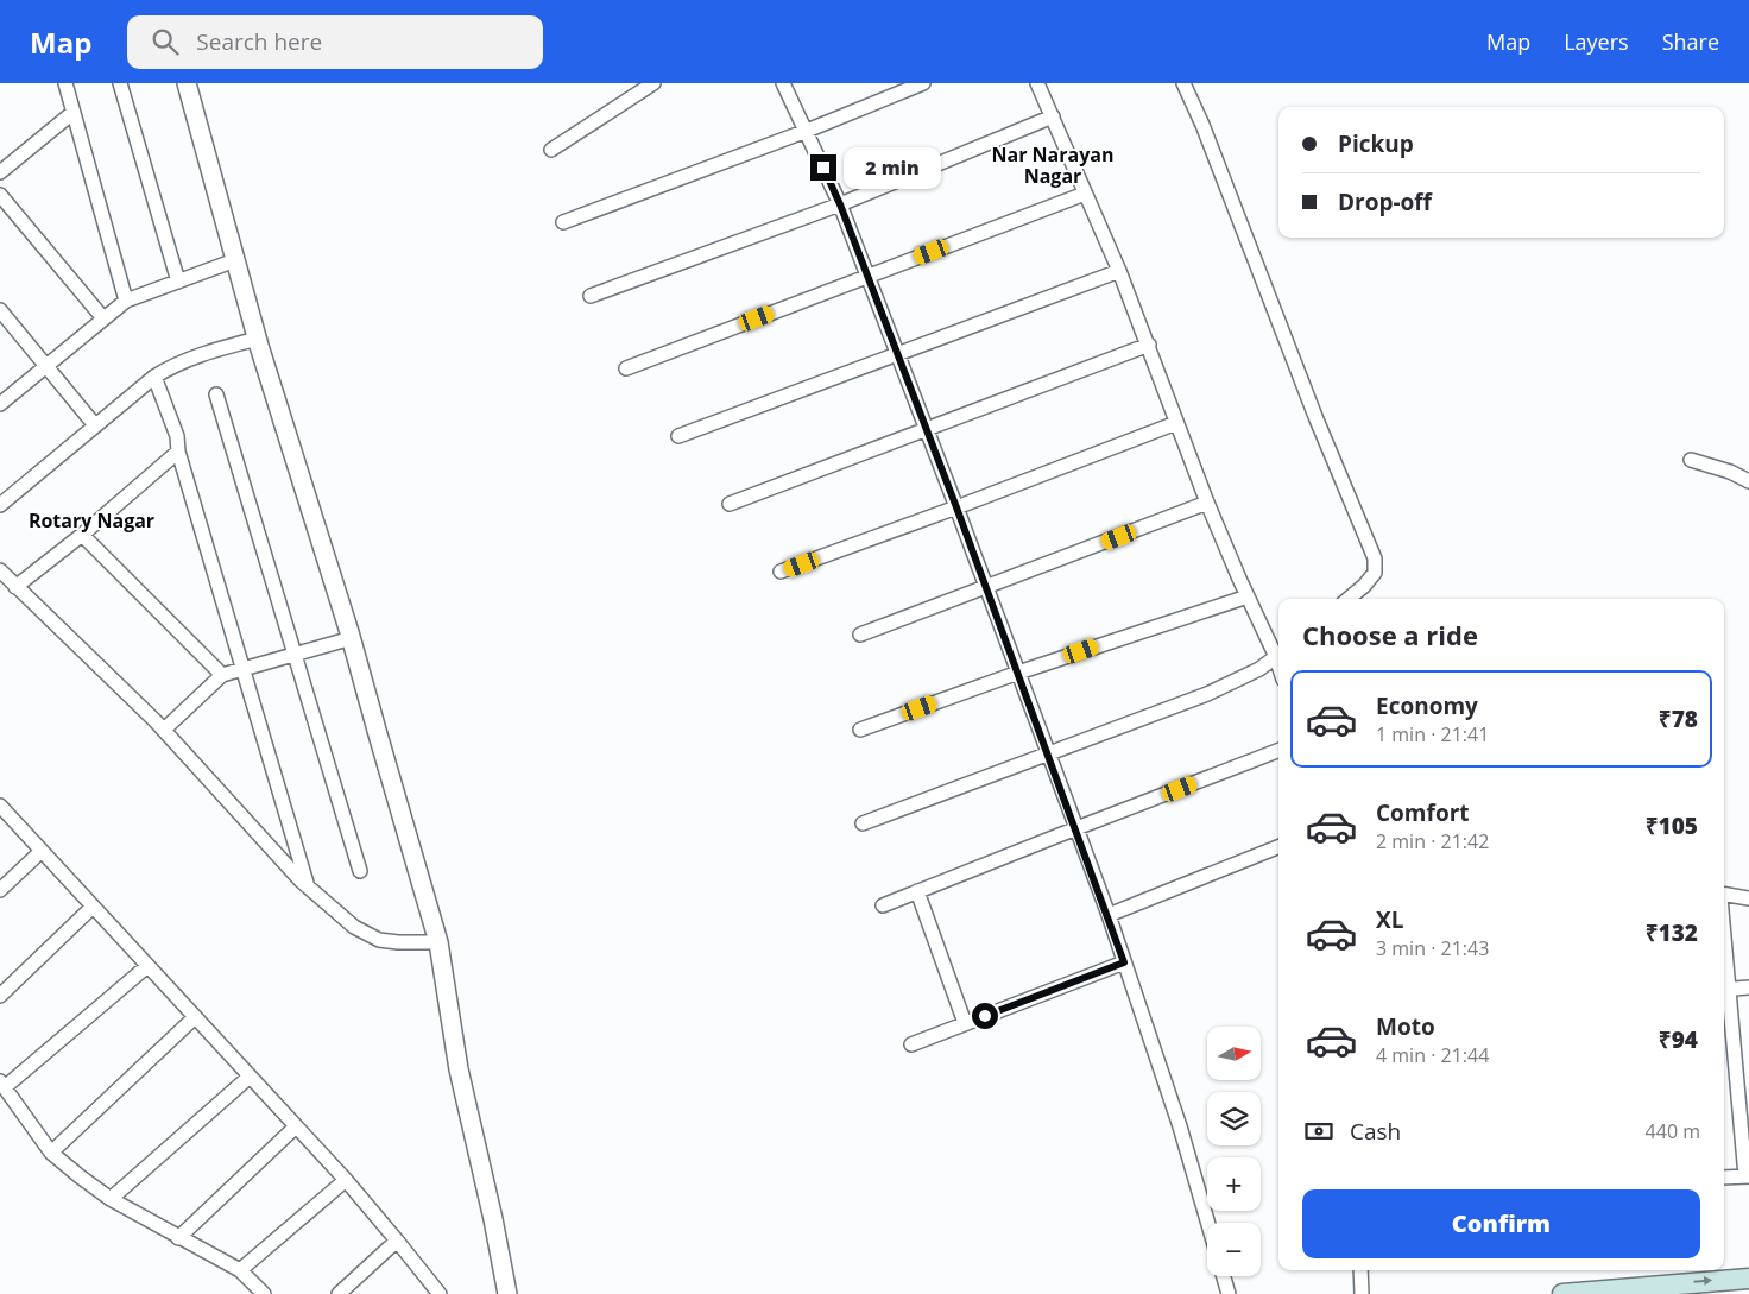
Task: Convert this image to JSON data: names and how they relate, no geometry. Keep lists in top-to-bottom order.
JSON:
{
  "districts": ["Nar Narayan Nagar", "Rotary Nagar"],
  "north": "right",
  "page": {
    "header": "Map",
    "search": "Search here",
    "nav": ["Map", "Layers", "Share"],
    "banner": ["Pickup", "Drop-off"],
    "bubble": "2 min",
    "heading": "Choose a ride",
    "list": [
      {
        "name": "Economy",
        "note": "1 min · 21:41",
        "value": "₹78"
      },
      {
        "name": "Comfort",
        "note": "2 min · 21:42",
        "value": "₹105"
      },
      {
        "name": "XL",
        "note": "3 min · 21:43",
        "value": "₹132"
      },
      {
        "name": "Moto",
        "note": "4 min · 21:44",
        "value": "₹94"
      }
    ],
    "map_buttons": ["+", "−"],
    "pay": ["Cash", "440 m"],
    "buttons": "Confirm"
  }
}
